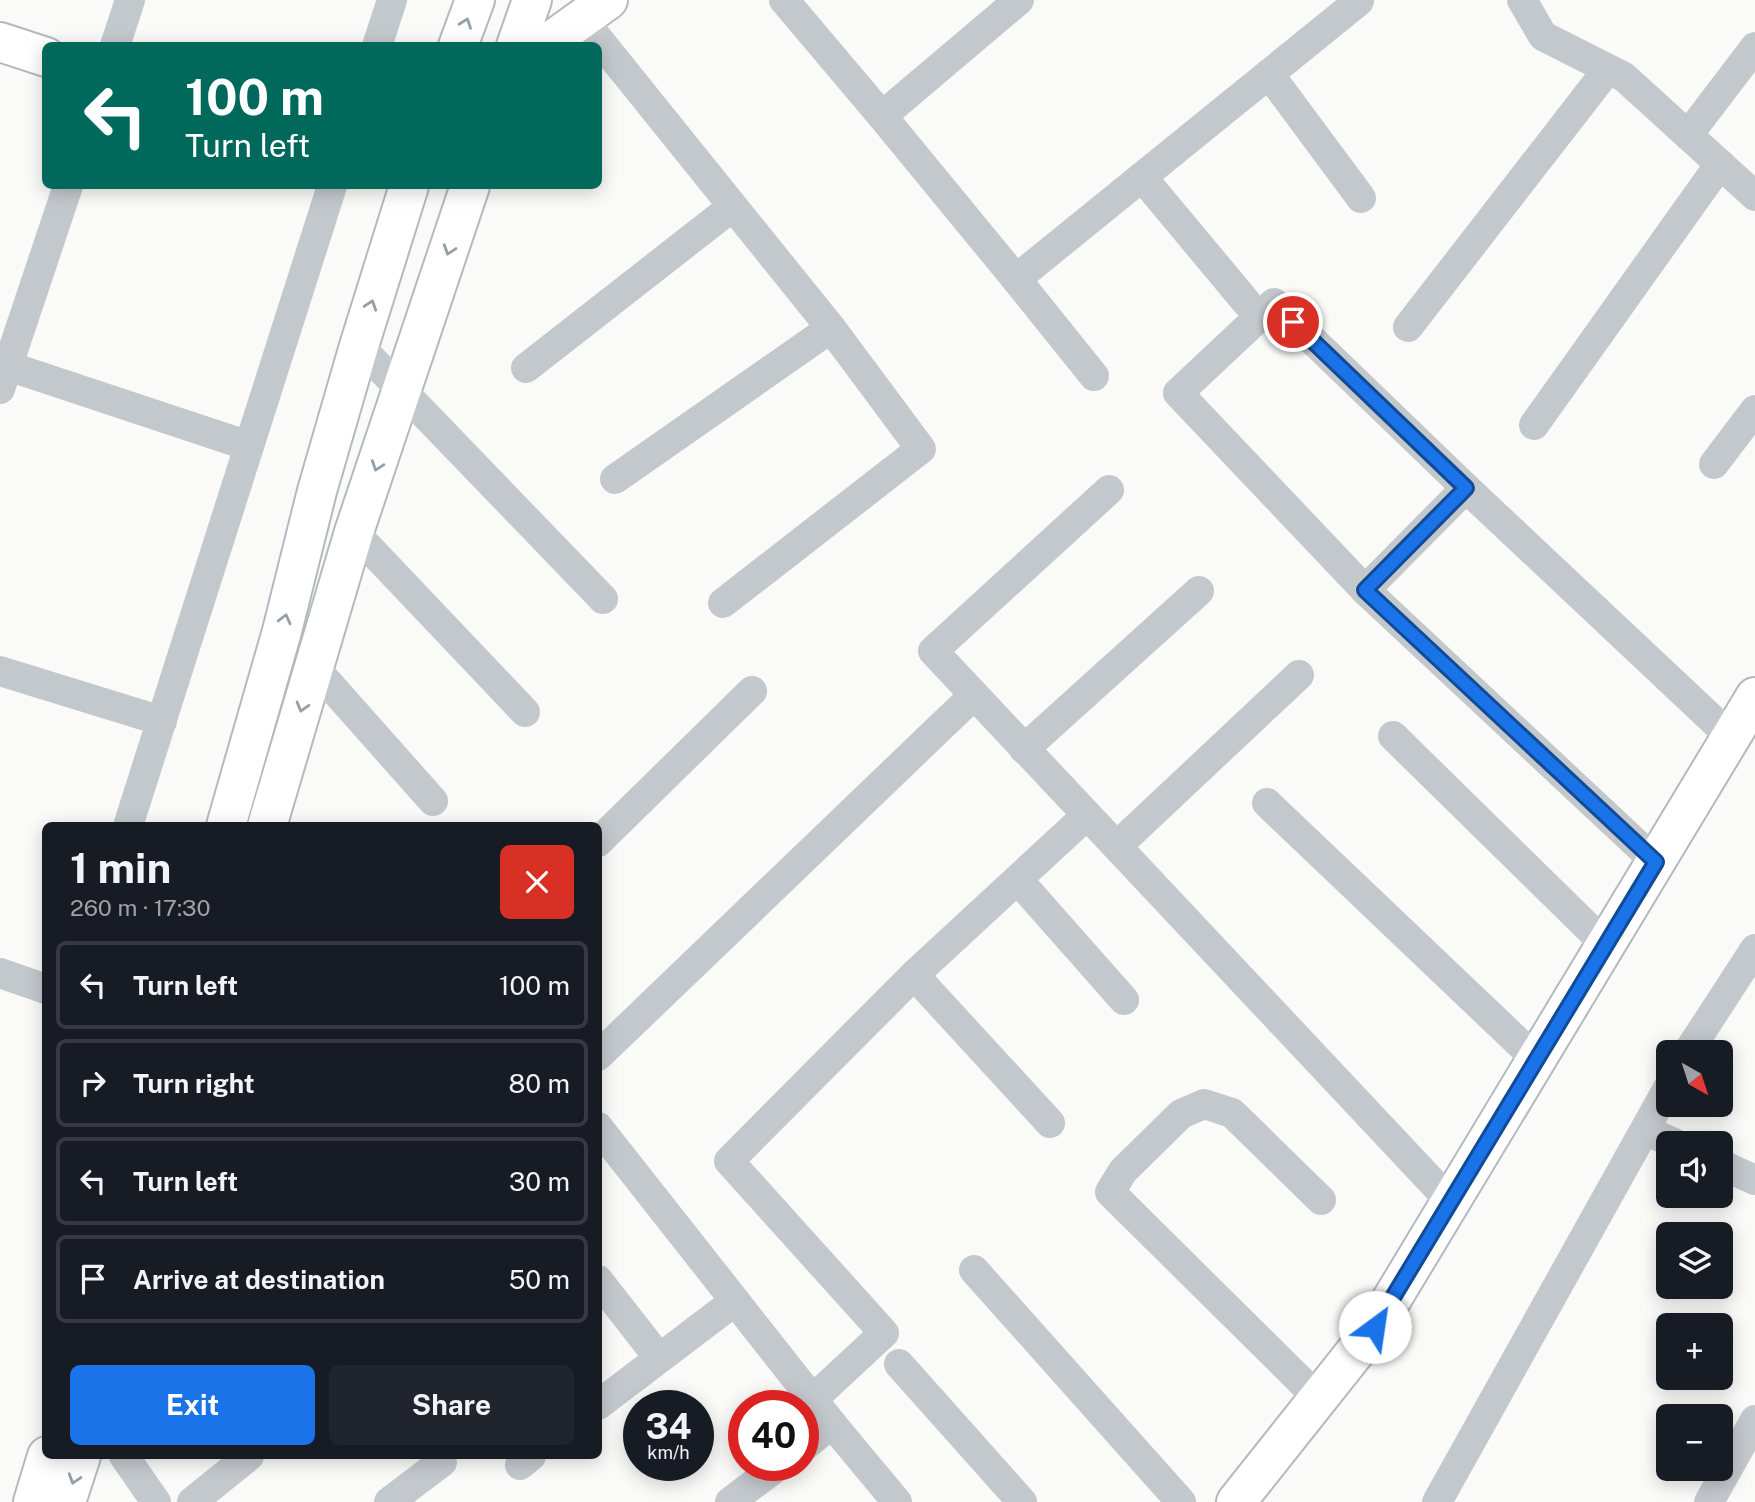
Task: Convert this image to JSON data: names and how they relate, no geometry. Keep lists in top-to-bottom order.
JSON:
{
  "north": "bottom right",
  "page": {
    "turn": ["100 m", "Turn left"],
    "heading": ["1 min", "260 m · 17:30"],
    "list": [
      {
        "name": "Turn left",
        "value": "100 m"
      },
      {
        "name": "Turn right",
        "value": "80 m"
      },
      {
        "name": "Turn left",
        "value": "30 m"
      },
      {
        "name": "Arrive at destination",
        "value": "50 m"
      }
    ],
    "map_buttons": ["+", "−"],
    "buttons": ["Exit", "Share"],
    "speed": "34 km/h",
    "limit": "40"
  }
}
